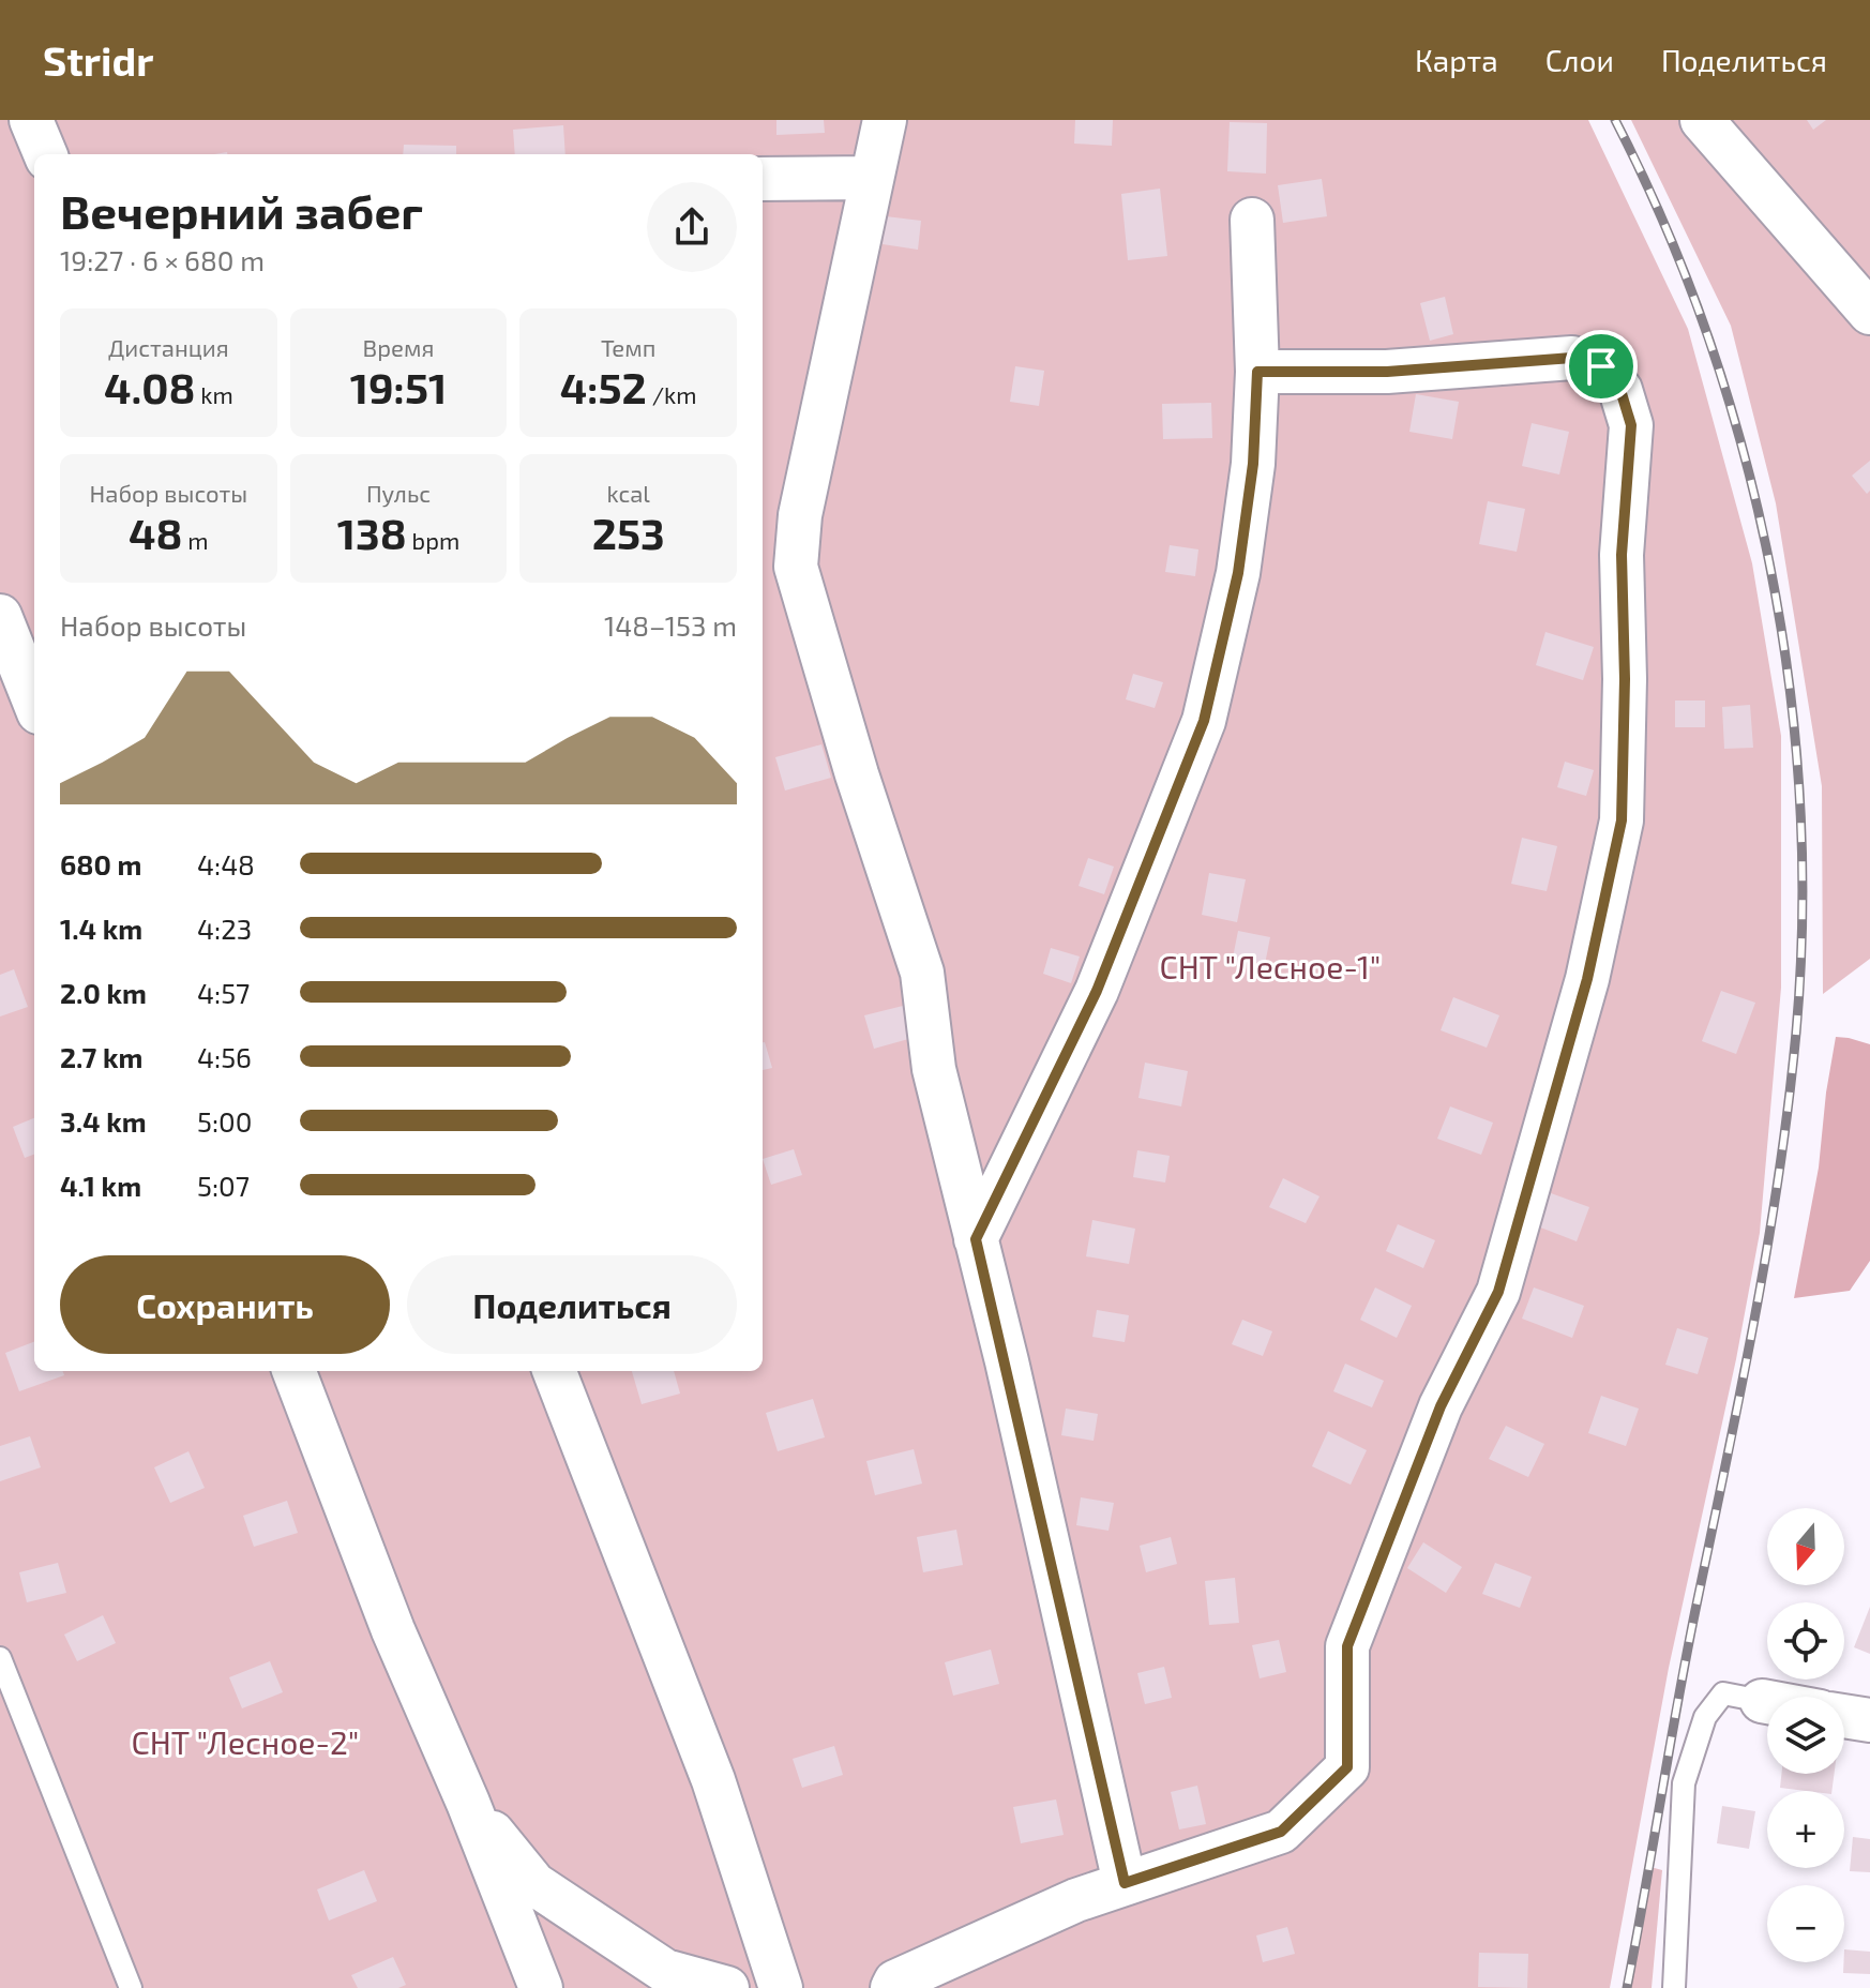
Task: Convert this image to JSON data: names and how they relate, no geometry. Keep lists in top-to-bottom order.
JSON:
{
  "parks": ["СНТ \"Лесное-1\"", "СНТ \"Лесное-2\""],
  "north": "bottom",
  "page": {
    "header": "Stridr",
    "nav": ["Карта", "Слои", "Поделиться"],
    "heading": ["Вечерний забег", "19:27 · 6 × 680 m"],
    "stats": [
      ["Дистанция", "4.08 km"],
      ["Время", "19:51"],
      ["Темп", "4:52 /km"],
      ["Набор высоты", "48 m"],
      ["Пульс", "138 bpm"],
      ["kcal", "253"]
    ],
    "chart": ["Набор высоты", "148–153 m"],
    "list": [
      {
        "name": "680 m",
        "note": "4:48"
      },
      {
        "name": "1.4 km",
        "note": "4:23"
      },
      {
        "name": "2.0 km",
        "note": "4:57"
      },
      {
        "name": "2.7 km",
        "note": "4:56"
      },
      {
        "name": "3.4 km",
        "note": "5:00"
      },
      {
        "name": "4.1 km",
        "note": "5:07"
      }
    ],
    "buttons": ["Сохранить", "Поделиться"],
    "map_buttons": ["+", "−"]
  }
}
